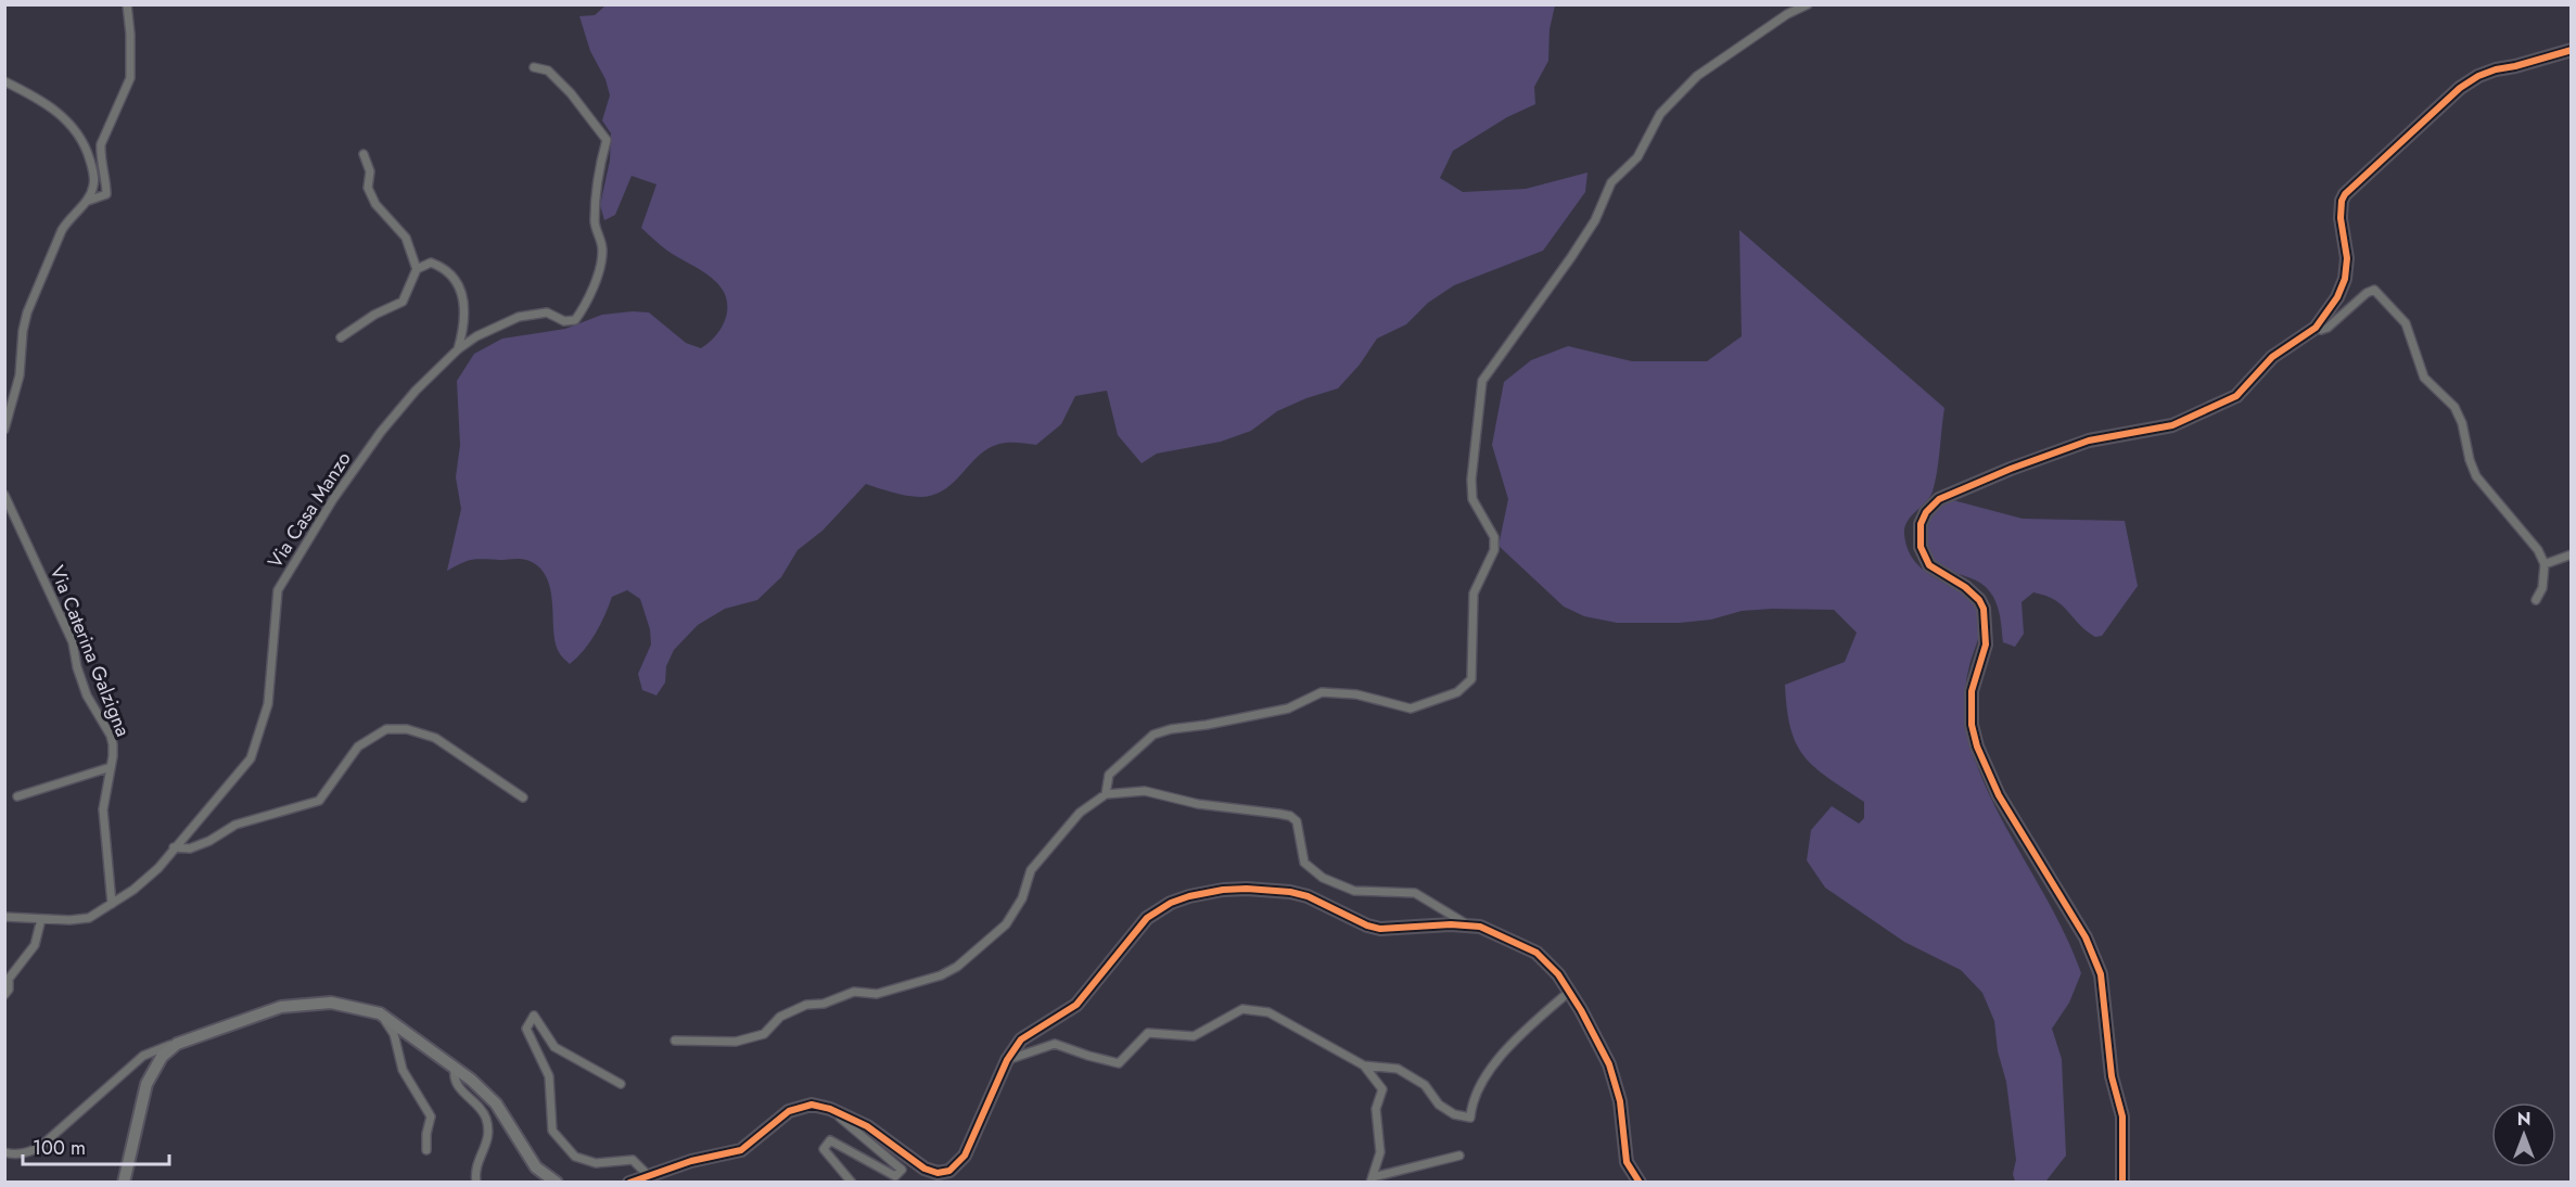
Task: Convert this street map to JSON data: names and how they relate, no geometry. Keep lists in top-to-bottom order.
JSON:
{
  "streets": {
    "street": ["Via Casa Manzo", "Via Caterina Galzigna"]
  },
  "crossings": [
    ["Via Casa Manzo", "Via Caterina Galzigna"]
  ],
  "scale_bar": "100 m",
  "north": "top"
}
